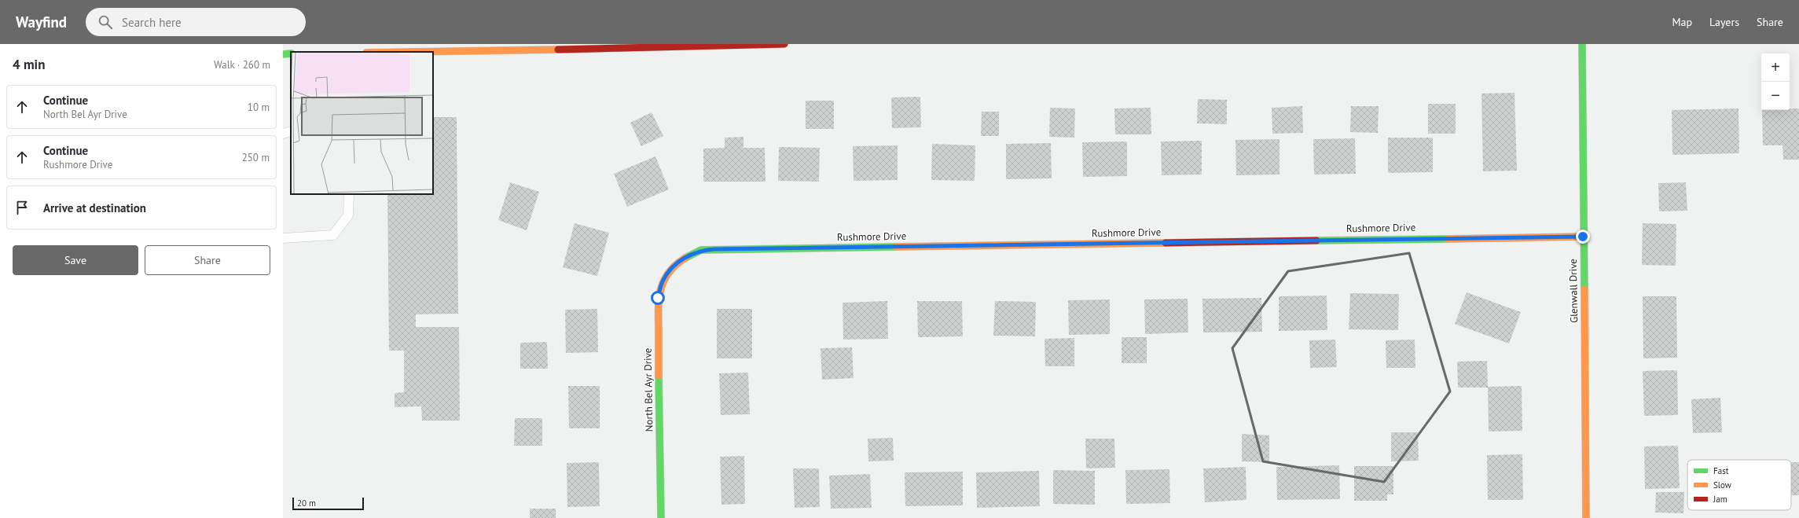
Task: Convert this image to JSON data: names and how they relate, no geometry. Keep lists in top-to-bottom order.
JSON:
{
  "streets": {
    "street": ["Rushmore Drive", "Glenwall Drive", "North Bel Ayr Drive"]
  },
  "crossings": [
    ["Rushmore Drive", "Glenwall Drive"],
    ["Rushmore Drive", "North Bel Ayr Drive"]
  ],
  "legend": ["Fast", "Slow", "Jam"],
  "scale_bar": "20 m",
  "page": {
    "header": "Wayfind",
    "search": "Search here",
    "nav": ["Map", "Layers", "Share"],
    "heading": ["4 min", "Walk · 260 m"],
    "map_buttons": ["+", "−"],
    "list": [
      ["Continue", "North Bel Ayr Drive", "10 m"],
      ["Continue", "Rushmore Drive", "250 m"],
      "Arrive at destination"
    ],
    "buttons": ["Save", "Share"],
    "scale": "20 m"
  }
}
